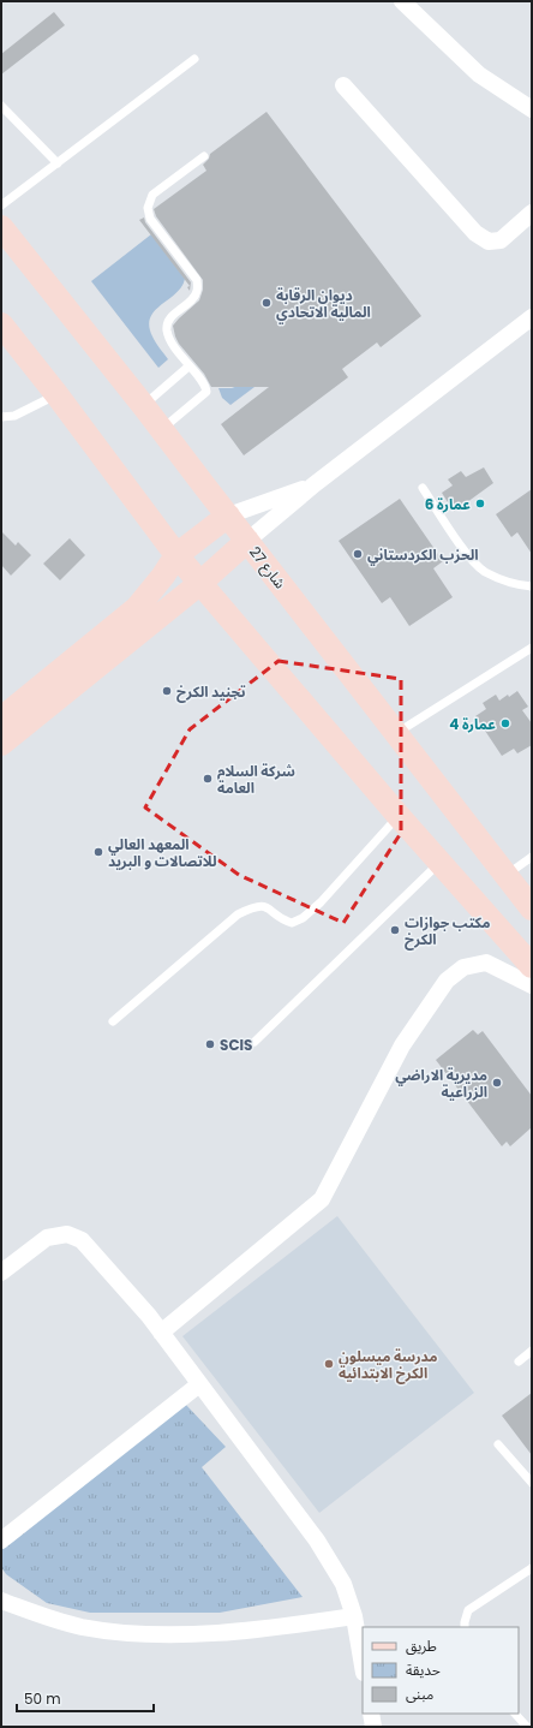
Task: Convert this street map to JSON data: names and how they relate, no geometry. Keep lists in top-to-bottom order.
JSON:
{
  "streets": {
    "main road": ["شارع 27"]
  },
  "places": [
    "ديوان الرقابة المالية الاتحادي",
    "عمارة 6",
    "الحزب الكردستاني",
    "تجنيد الكرخ",
    "عمارة 4",
    "شركة السلام العامة",
    "المعهد العالي للاتصالات و البريد",
    "مكتب جوازات الكرخ",
    "SCIS",
    "مديرية الاراضي الزراعية",
    "مدرسة ميسلون الكرخ الابتدائية"
  ],
  "legend": ["طريق", "حديقة", "مبنى"],
  "scale_bar": "50 m"
}
